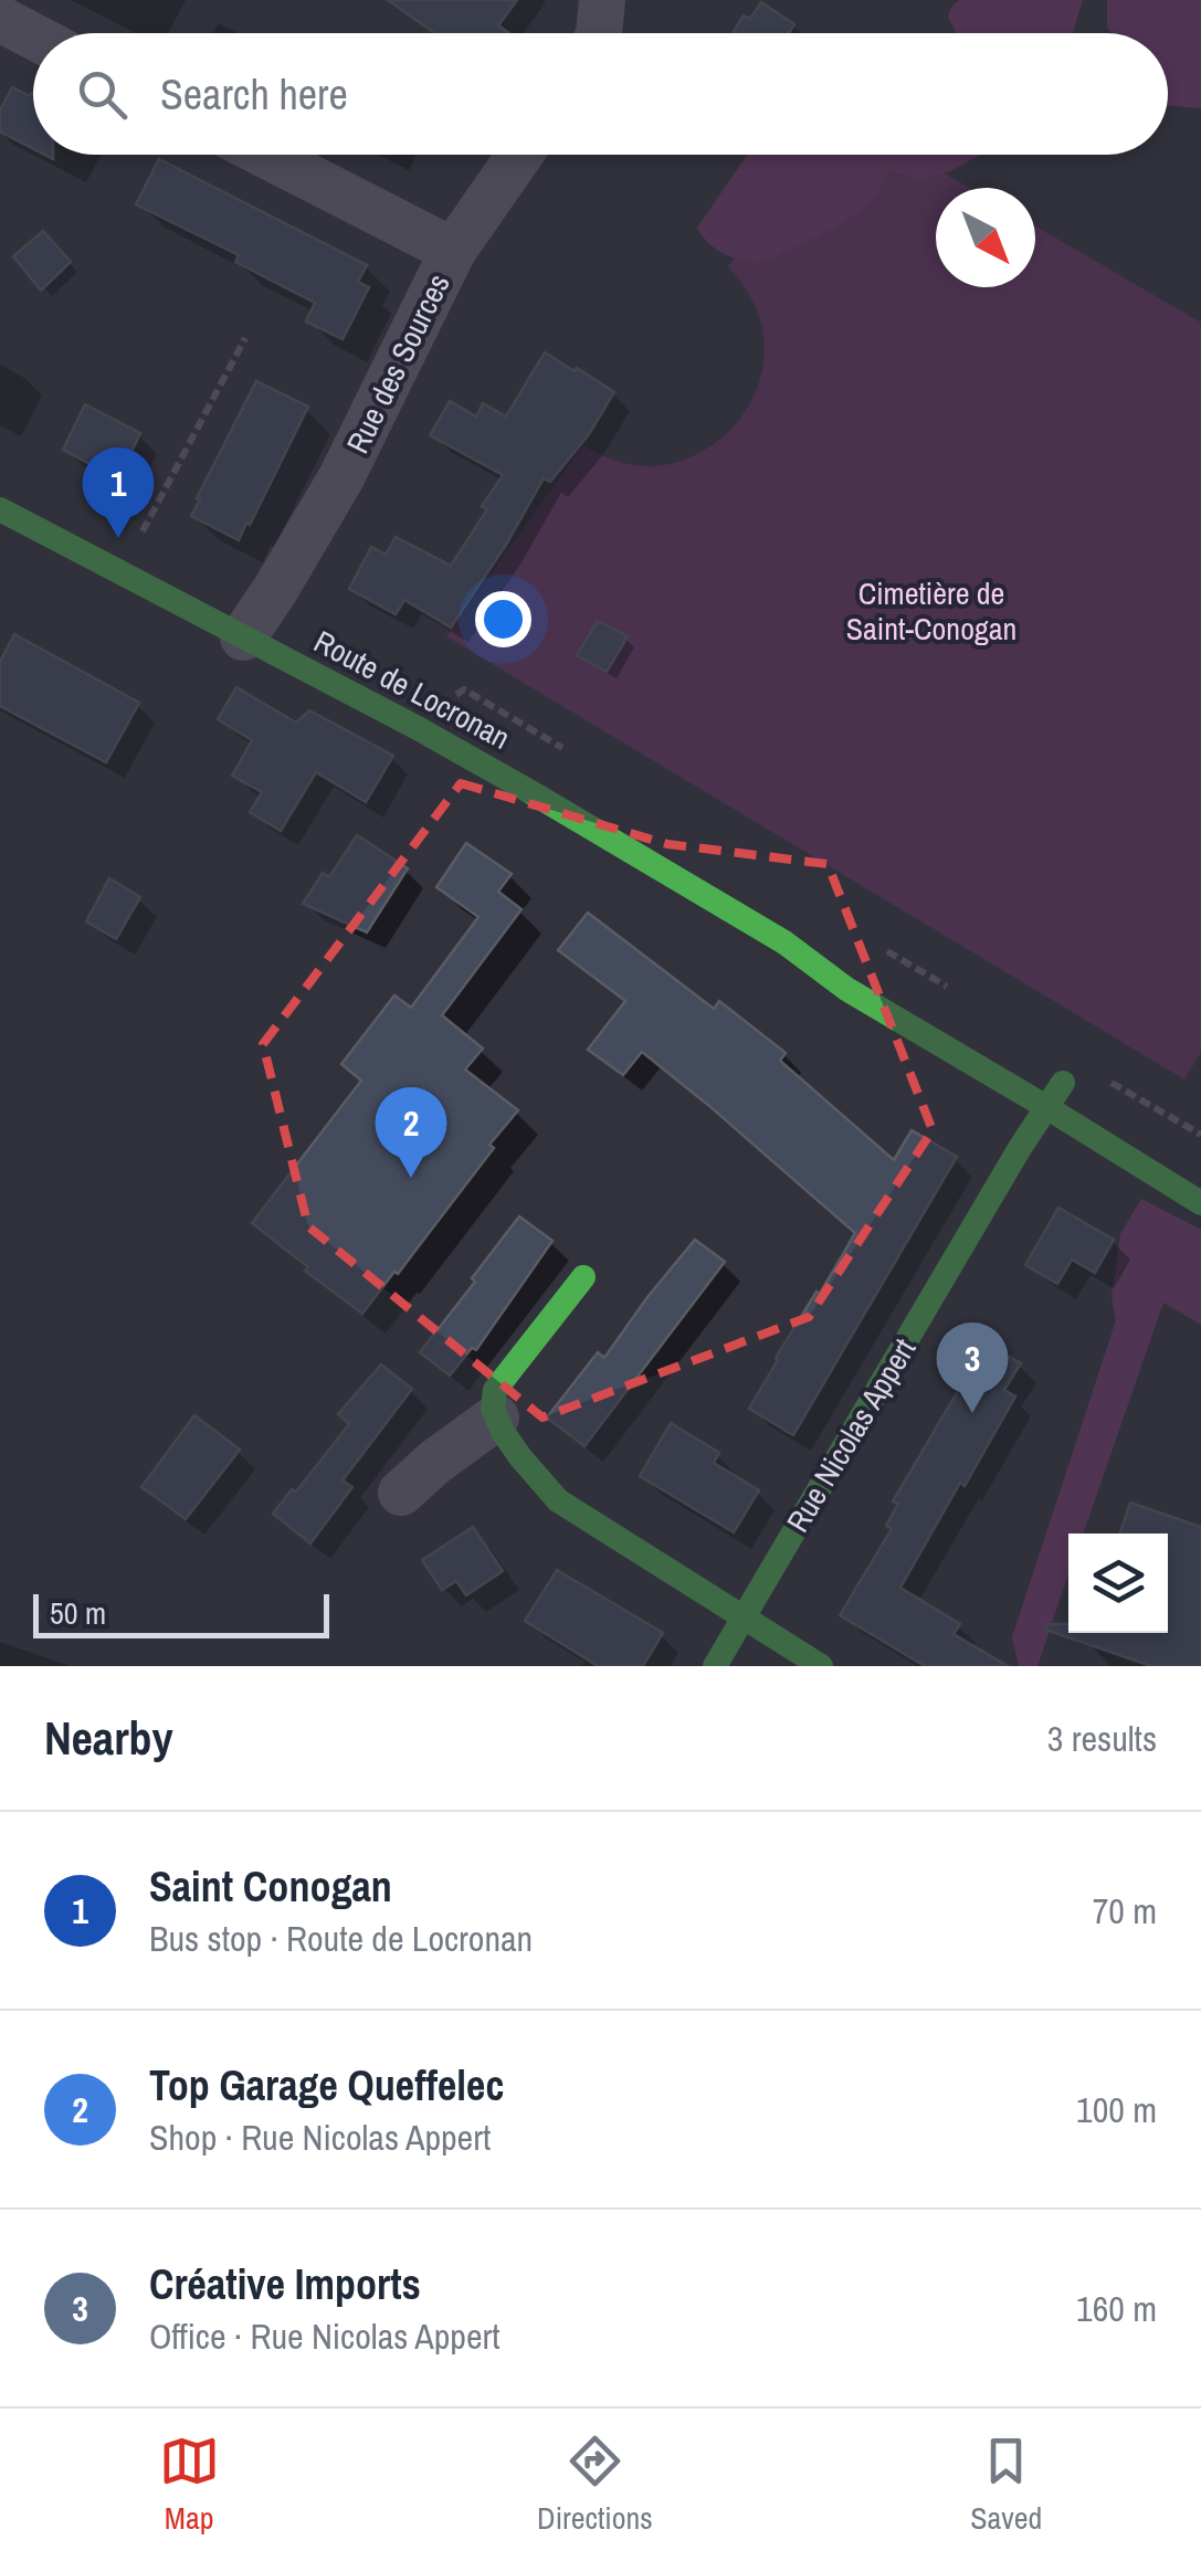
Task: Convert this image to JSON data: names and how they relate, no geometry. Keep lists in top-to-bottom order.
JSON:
{
  "streets": {
    "main road": ["Route de Locronan", "Rue Nicolas Appert"],
    "street": ["Rue des Sources"]
  },
  "crossings": [
    ["Rue des Sources", "Route de Locronan"],
    ["Route de Locronan", "Rue Nicolas Appert"]
  ],
  "parks": ["Cimetière de Saint-Conogan"],
  "scale_bar": "50 m",
  "north": "bottom right",
  "page": {
    "search": "Search here",
    "pins": ["1", "2", "3"],
    "scale": "50 m",
    "heading": ["Nearby", "3 results"],
    "list": [
      {
        "mark": "1",
        "name": "Saint Conogan",
        "note": "Bus stop · Route de Locronan",
        "value": "70 m"
      },
      {
        "mark": "2",
        "name": "Top Garage Queffelec",
        "note": "Shop · Rue Nicolas Appert",
        "value": "100 m"
      },
      {
        "mark": "3",
        "name": "Créative Imports",
        "note": "Office · Rue Nicolas Appert",
        "value": "160 m"
      }
    ],
    "nav": ["Map", "Directions", "Saved"]
  }
}
